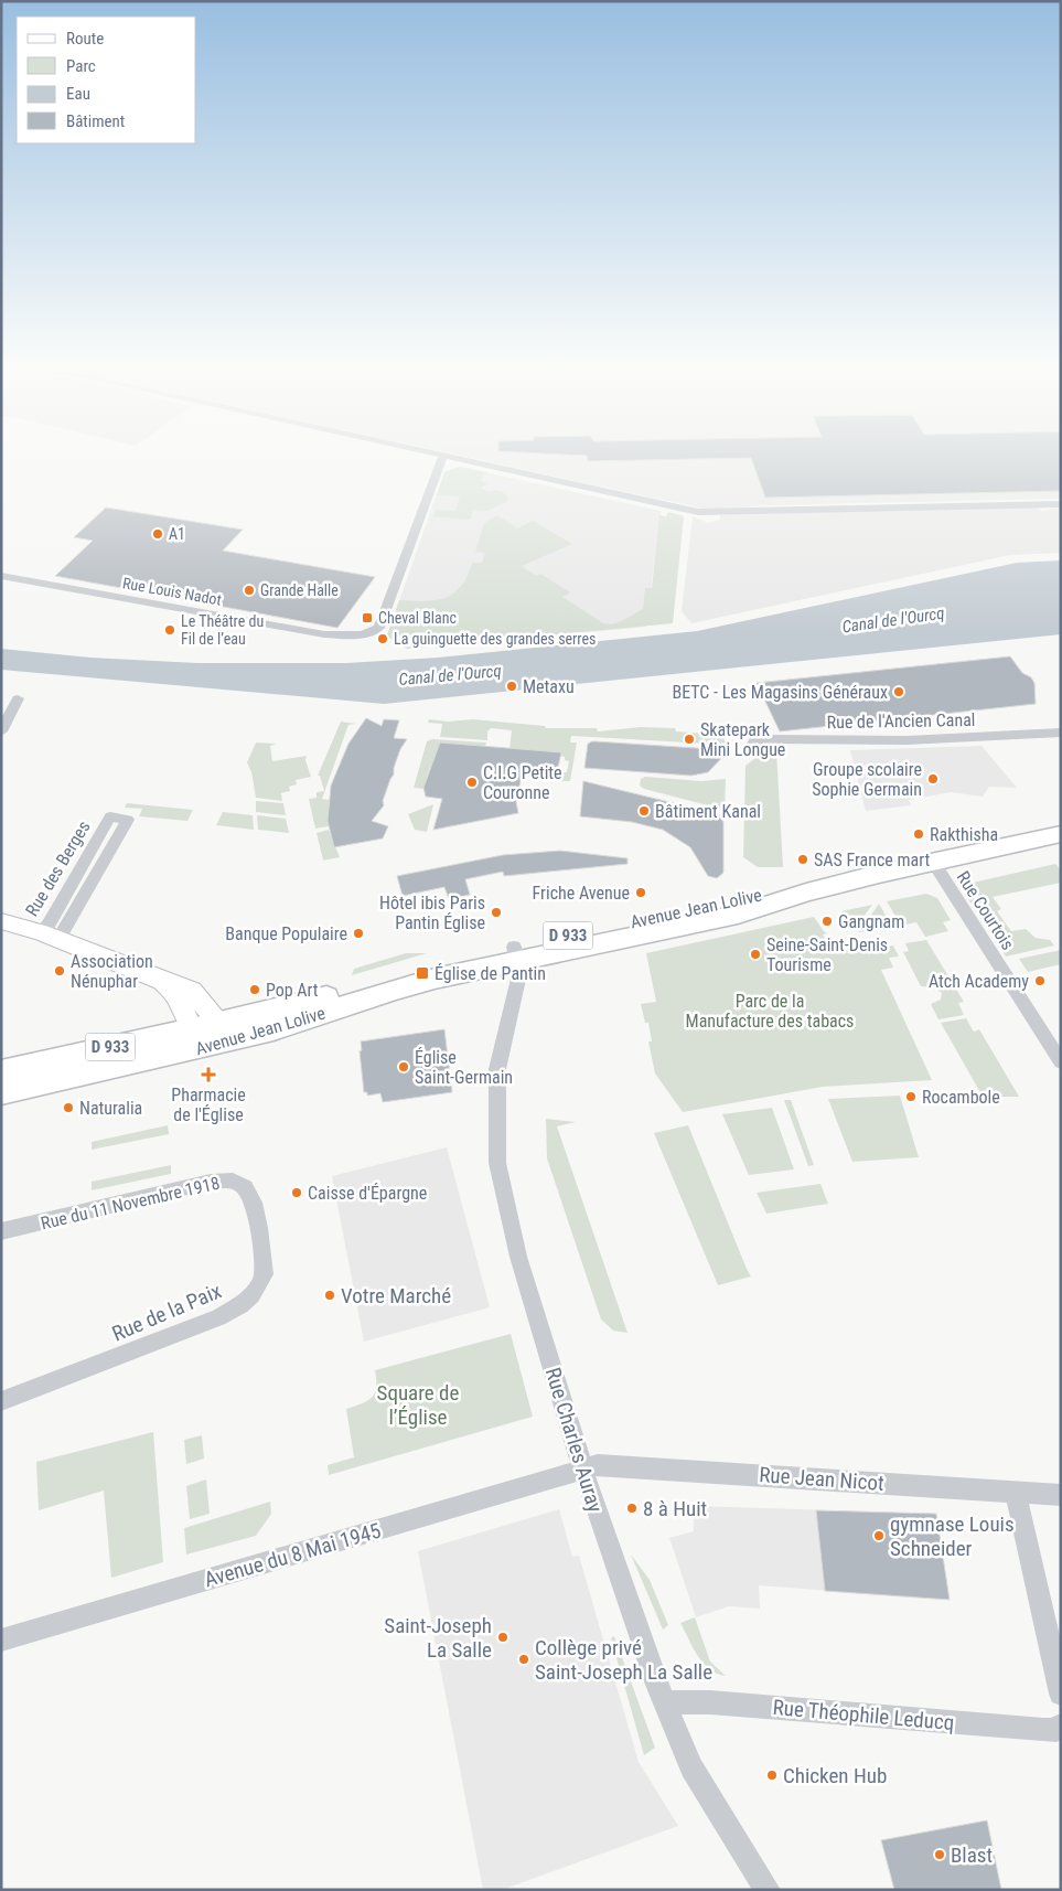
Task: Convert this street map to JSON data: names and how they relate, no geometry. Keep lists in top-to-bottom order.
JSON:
{
  "streets": {
    "main road": ["Avenue Jean Lolive", "D 933"],
    "street": [
      "Rue Louis Nadot",
      "Rue de l'Ancien Canal",
      "Rue des Berges",
      "Rue Courtois",
      "Rue du 11 Novembre 1918",
      "Rue de la Paix",
      "Rue Charles Auray",
      "Rue Jean Nicot",
      "Avenue du 8 Mai 1945",
      "Rue Théophile Leducq"
    ]
  },
  "crossings": [
    ["Avenue Jean Lolive", "Rue Courtois"],
    ["Avenue Jean Lolive", "Rue Charles Auray"],
    ["Rue du 11 Novembre 1918", "Rue de la Paix"],
    ["Rue Charles Auray", "Rue Jean Nicot"],
    ["Rue Charles Auray", "Avenue du 8 Mai 1945"],
    ["Rue Charles Auray", "Rue Théophile Leducq"],
    ["Rue Jean Nicot", "Avenue du 8 Mai 1945"]
  ],
  "water": ["Canal de l'Ourcq"],
  "parks": ["Parc de la Manufacture des tabacs", "Square de l’Église"],
  "places": {
    "other": [
      "A1",
      "Grande Halle",
      "Le Théâtre du Fil de l’eau",
      "La guinguette des grandes serres",
      "Metaxu",
      "BETC - Les Magasins Généraux",
      "Skatepark Mini Longue",
      "Groupe scolaire Sophie Germain",
      "C.I.G Petite Couronne",
      "Bâtiment Kanal",
      "Rakthisha",
      "SAS France mart",
      "Friche Avenue",
      "Hôtel ibis Paris Pantin Église",
      "Gangnam",
      "Banque Populaire",
      "Seine-Saint-Denis Tourisme",
      "Association Nénuphar",
      "Atch Academy",
      "Pop Art",
      "Église Saint-Germain",
      "Rocambole",
      "Naturalia",
      "Caisse d'Épargne",
      "Votre Marché",
      "8 à Huit",
      "gymnase Louis Schneider",
      "Saint-Joseph La Salle",
      "Collège privé Saint-Joseph La Salle",
      "Chicken Hub",
      "Blast"
    ],
    "transit": ["Cheval Blanc", "Église de Pantin"],
    "health": ["Pharmacie de l'Église"]
  },
  "legend": [
    "Route",
    "Parc",
    "Eau",
    "Bâtiment"
  ]
}
